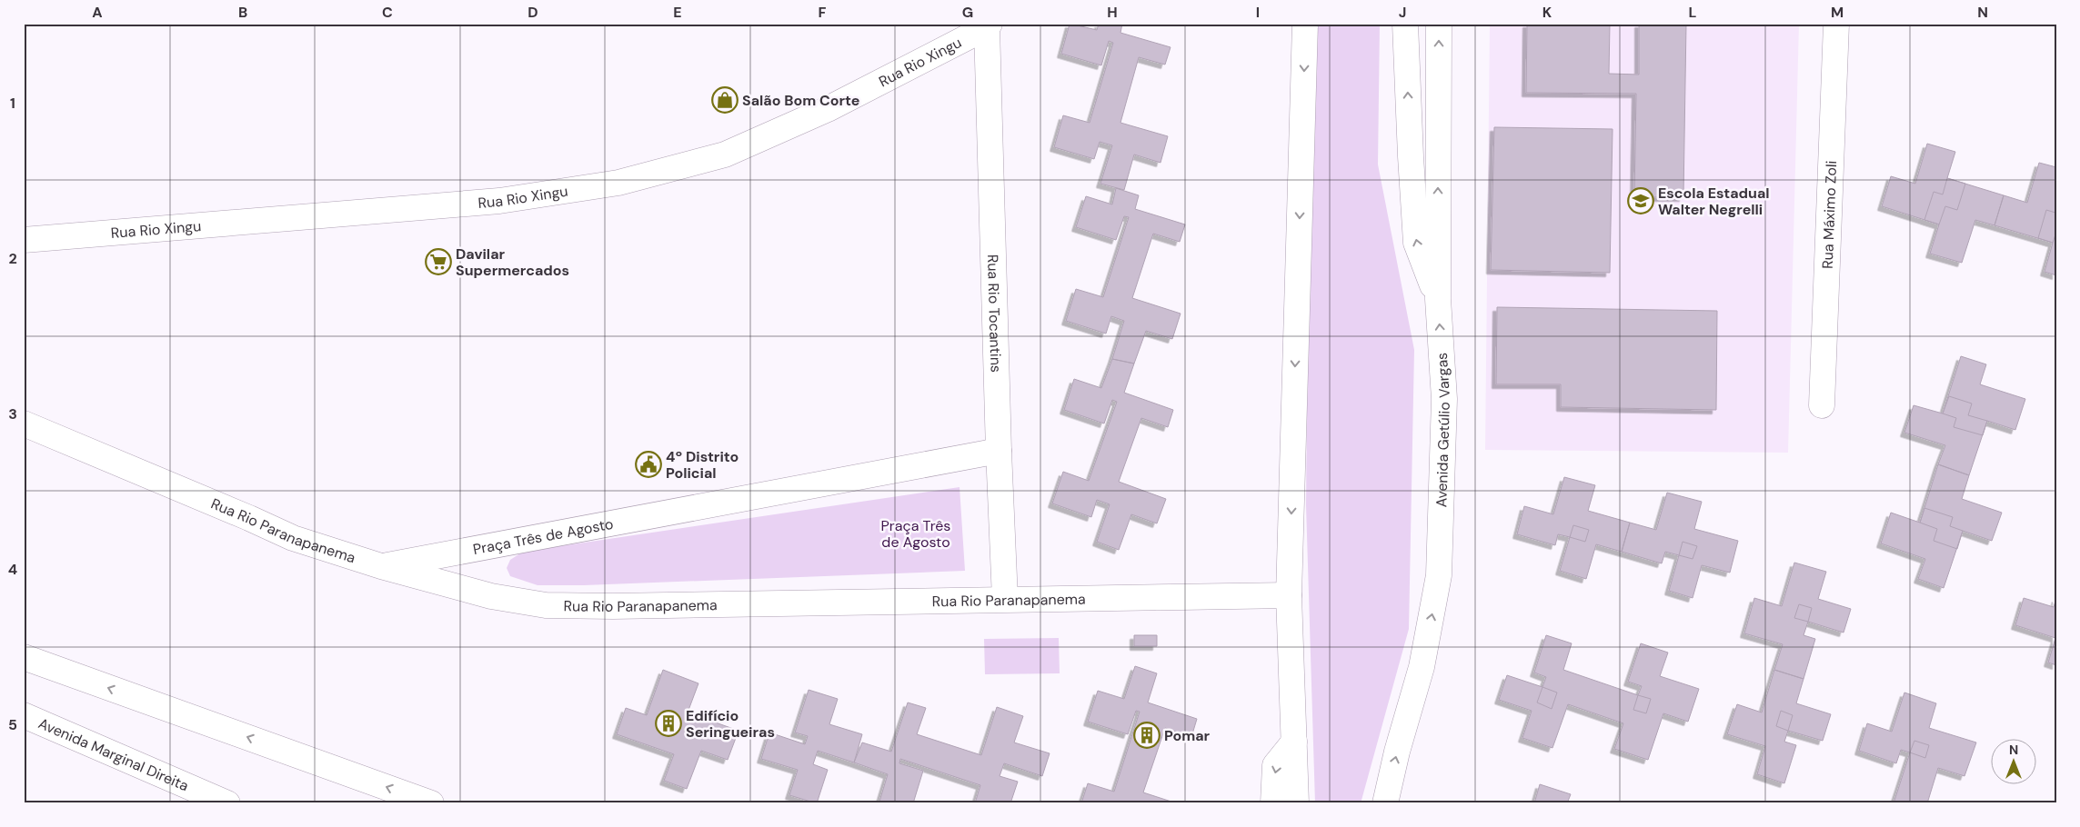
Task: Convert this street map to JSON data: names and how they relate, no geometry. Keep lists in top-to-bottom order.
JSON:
{
  "streets": {
    "main road": [
      "Rua Rio Xingu",
      "Rua Máximo Zoli",
      "Rua Rio Tocantins",
      "Avenida Getúlio Vargas",
      "Rua Rio Paranapanema",
      "Praça Três de Agosto",
      "Avenida Marginal Direita"
    ]
  },
  "crossings": [
    ["Rua Rio Xingu", "Rua Rio Tocantins"],
    ["Rua Rio Tocantins", "Rua Rio Paranapanema"],
    ["Rua Rio Tocantins", "Praça Três de Agosto"],
    ["Rua Rio Paranapanema", "Praça Três de Agosto"]
  ],
  "parks": ["Praça Três de Agosto"],
  "places": {
    "shop": ["Salão Bom Corte"],
    "school or university": ["Escola Estadual Walter Negrelli"],
    "supermarket": ["Davilar Supermercados"],
    "public building": ["4º Distrito Policial"],
    "building": ["Edifício Seringueiras", "Pomar"]
  },
  "north": "top",
  "grid": {
    "columns": [
      "A",
      "B",
      "C",
      "D",
      "E",
      "F",
      "G",
      "H",
      "I",
      "J",
      "K",
      "L",
      "M",
      "N"
    ],
    "rows": [
      "1",
      "2",
      "3",
      "4",
      "5"
    ]
  }
}
